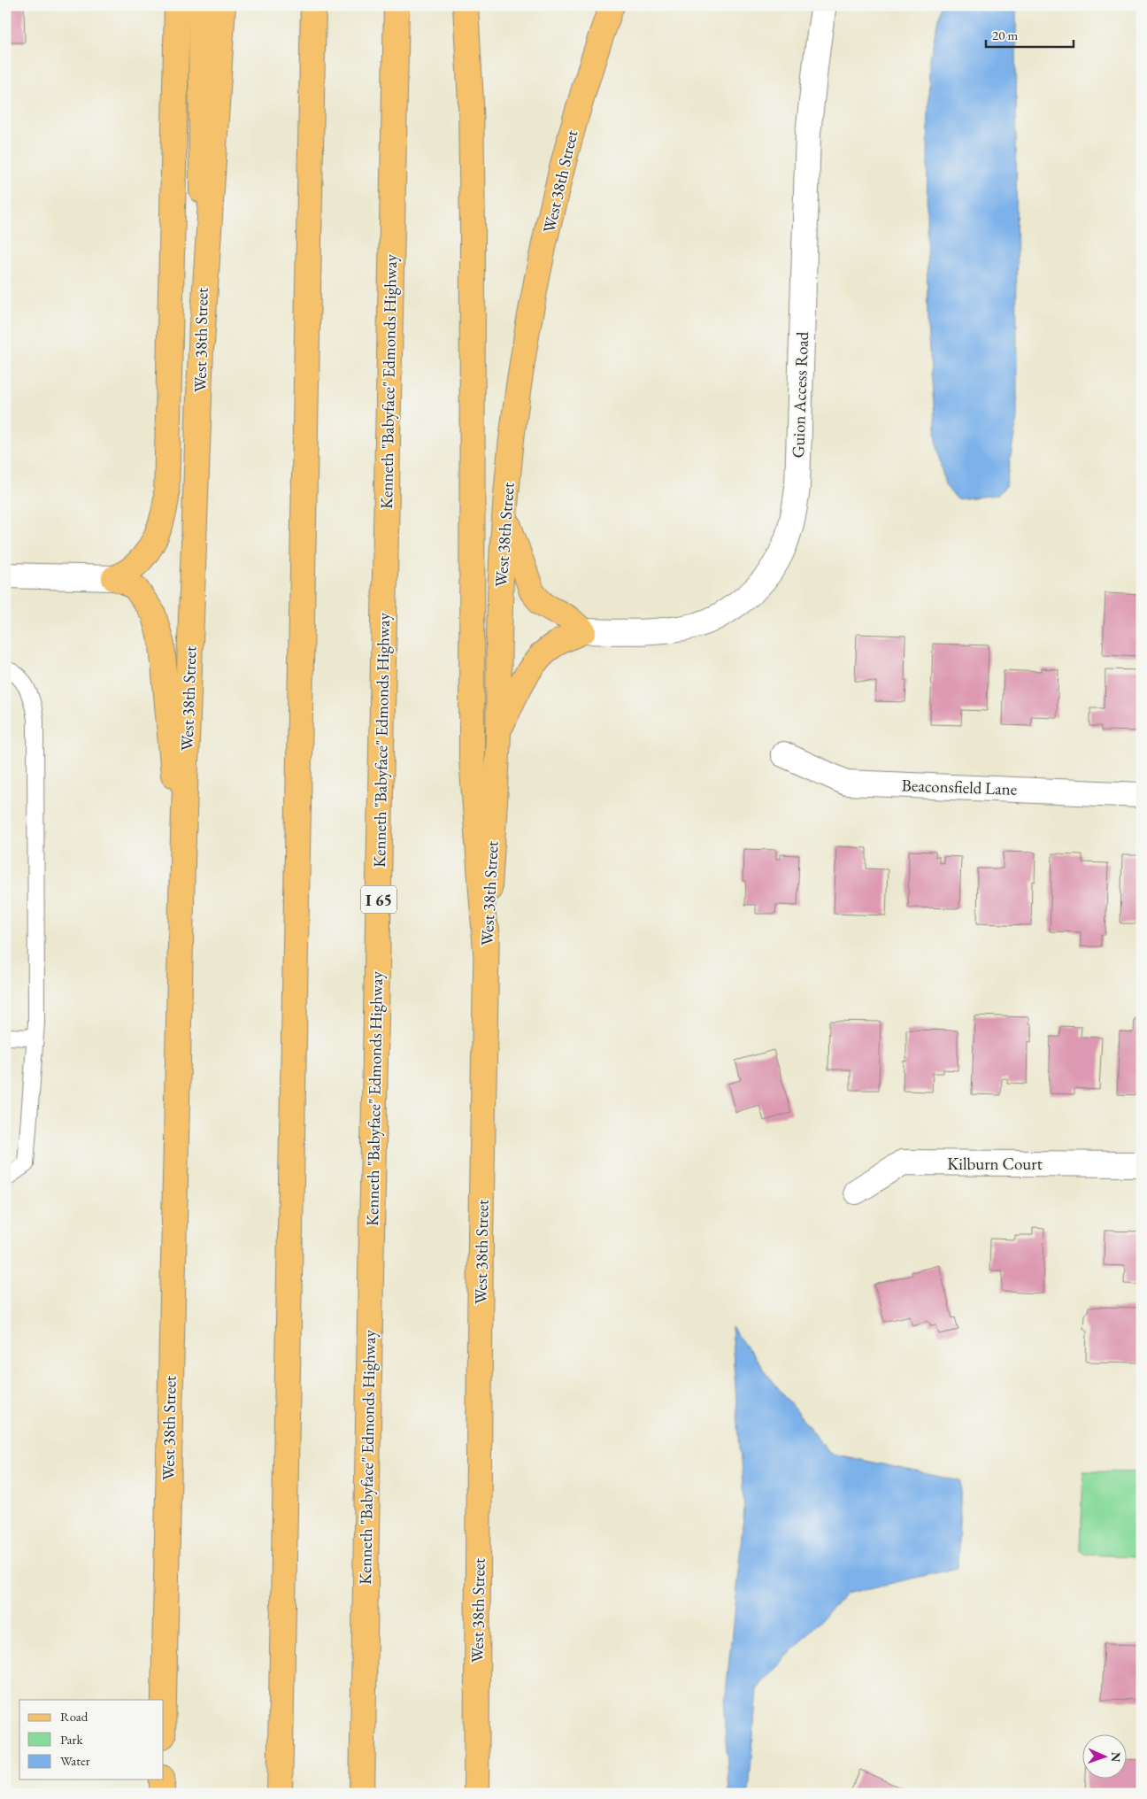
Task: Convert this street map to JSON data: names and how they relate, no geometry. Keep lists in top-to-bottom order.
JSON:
{
  "streets": {
    "main road": ["West 38th Street", "Kenneth \"Babyface\" Edmonds Highway", "I 65"],
    "street": ["Guion Access Road", "Beaconsfield Lane", "Kilburn Court"]
  },
  "legend": ["Road", "Park", "Water"],
  "scale_bar": "20 m",
  "north": "right"
}
